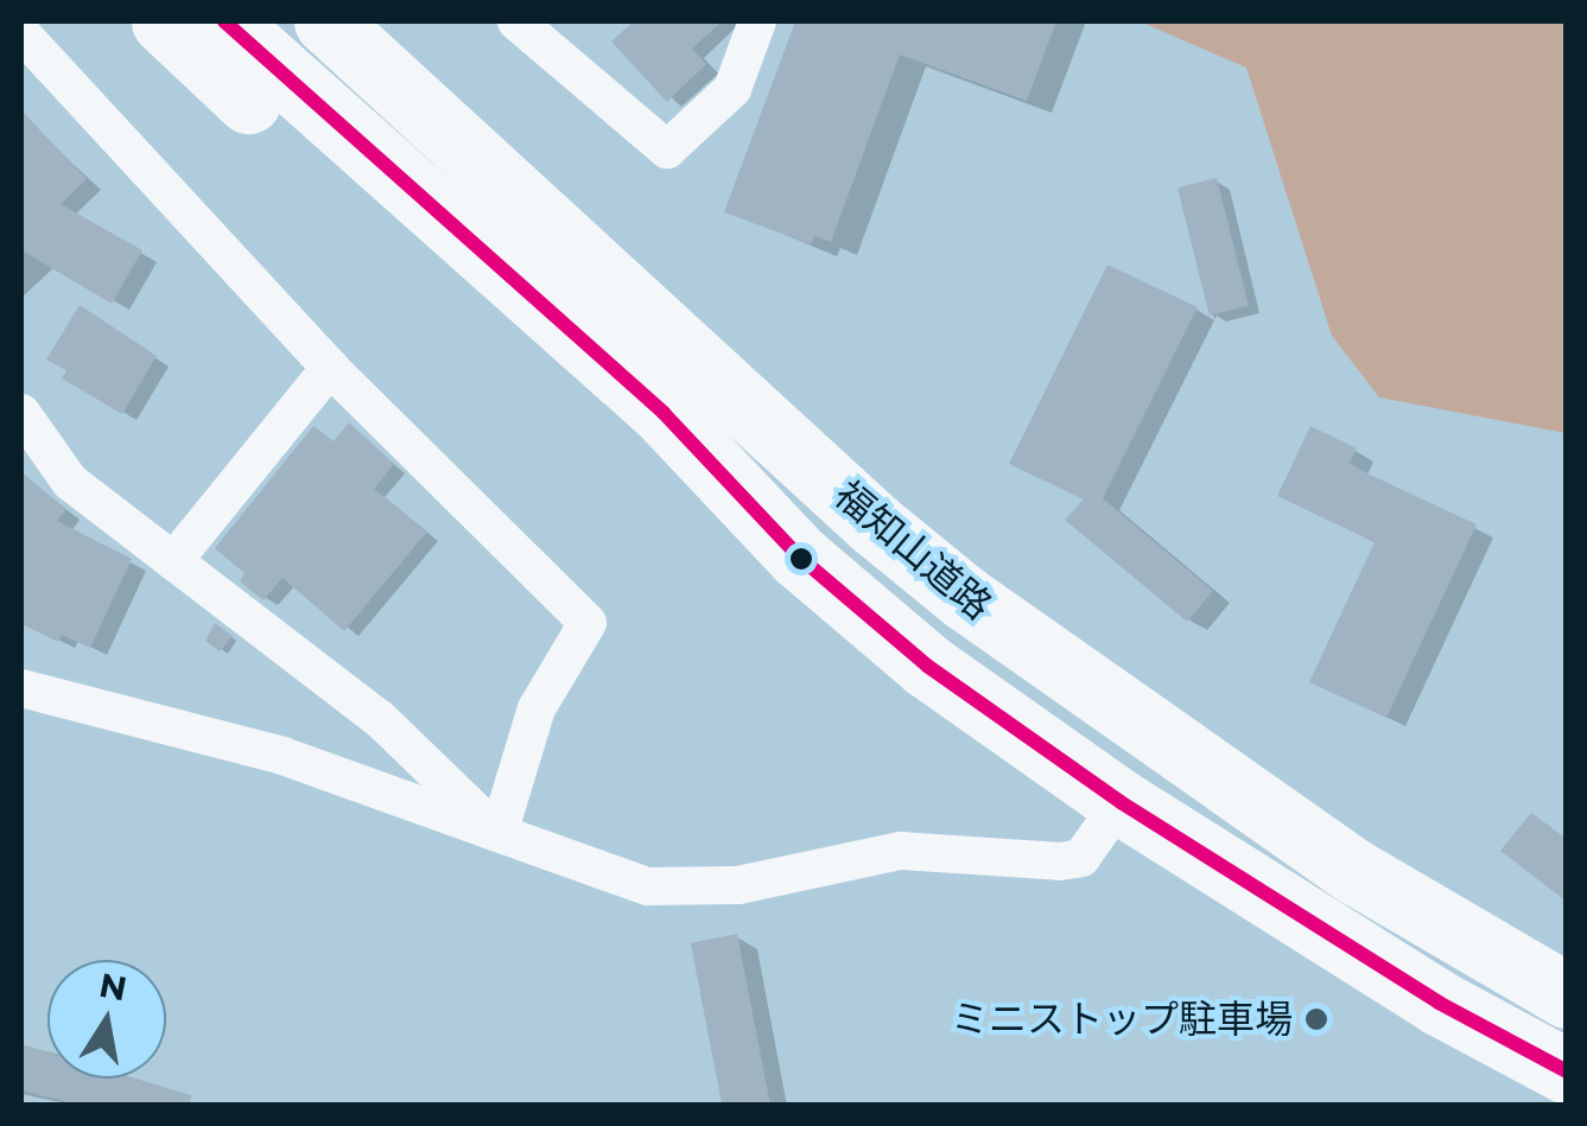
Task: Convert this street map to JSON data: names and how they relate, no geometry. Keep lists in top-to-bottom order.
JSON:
{
  "streets": {
    "highway": ["福知山道路"]
  },
  "places": ["ミニストップ駐車場"],
  "north": "top"
}
